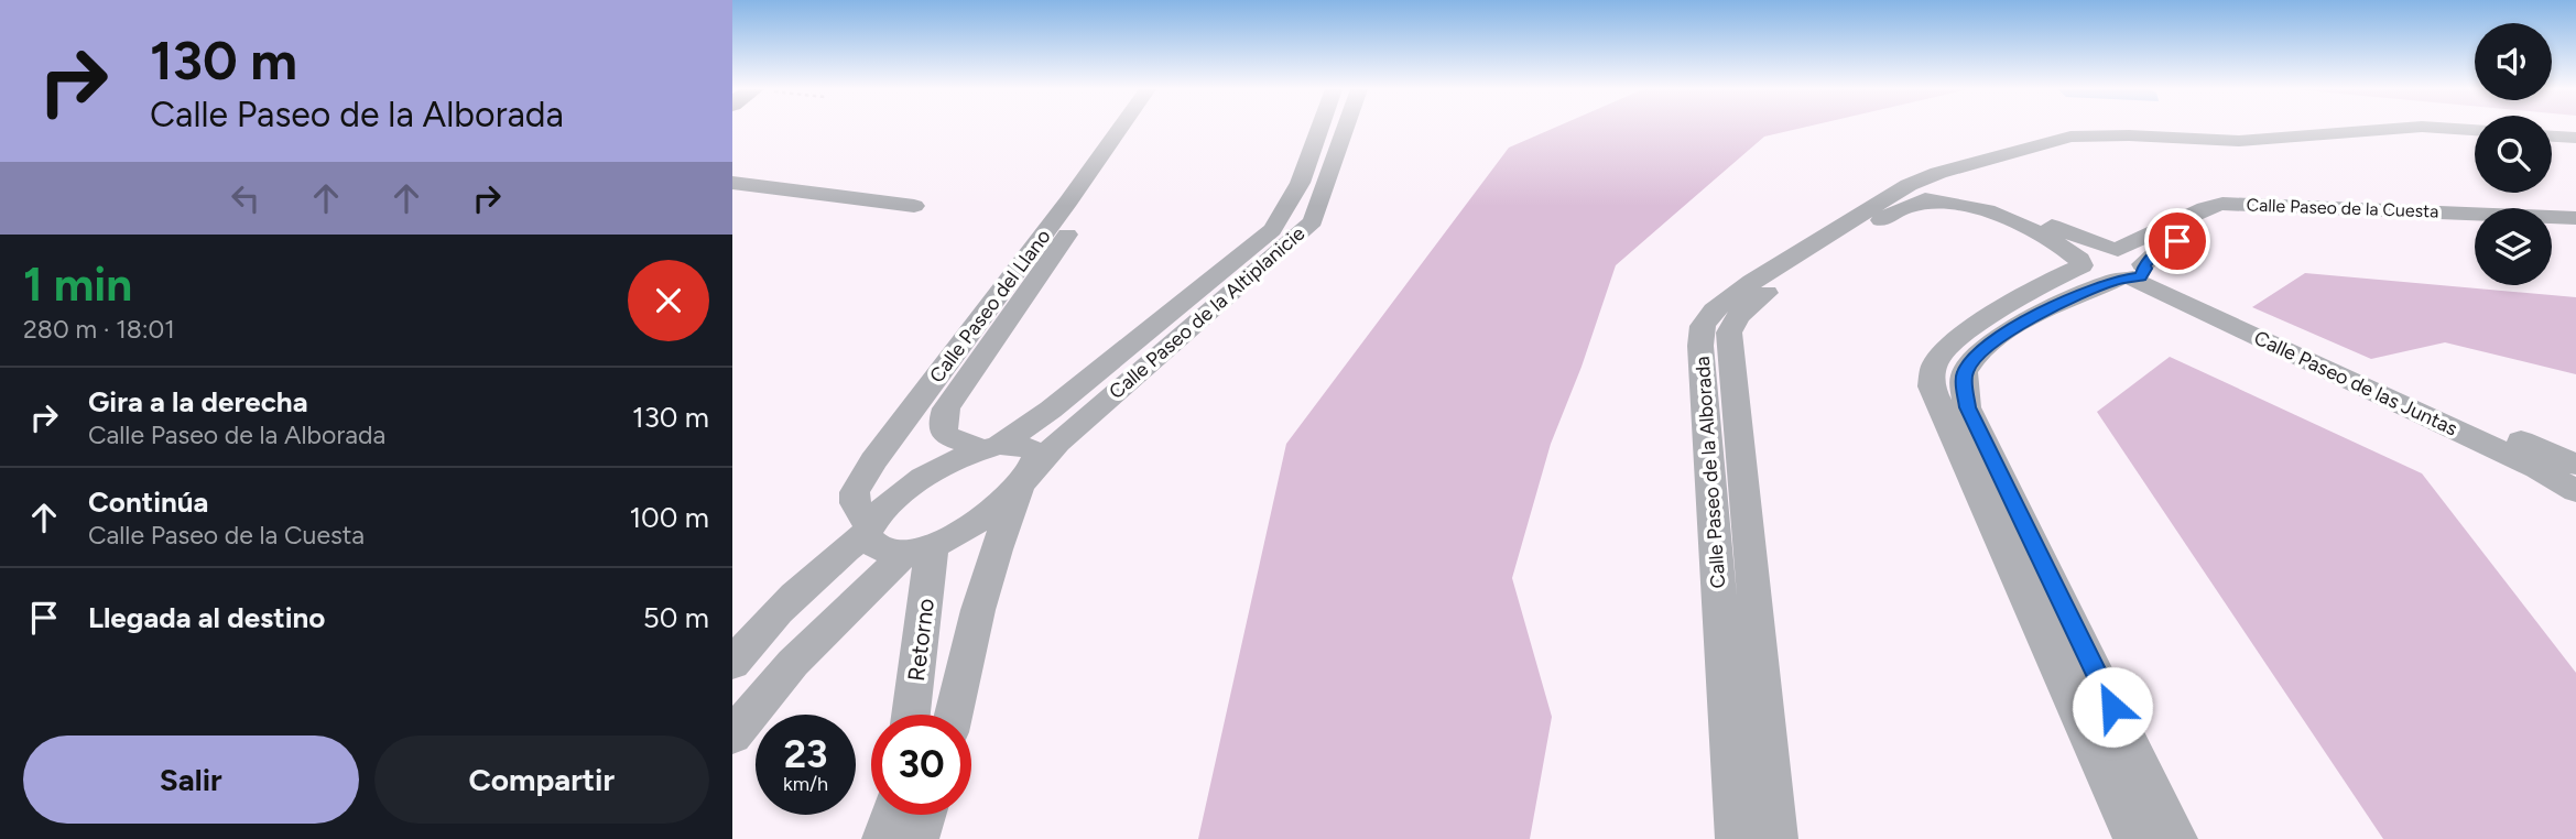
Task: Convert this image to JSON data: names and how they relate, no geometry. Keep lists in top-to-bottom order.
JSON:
{
  "streets": {
    "street": [
      "Calle Paseo de la Cuesta",
      "Calle Paseo del Llano",
      "Calle Paseo de la Altiplanicie",
      "Calle Paseo de las Juntas",
      "Calle Paseo de la Alborada",
      "Retorno"
    ]
  },
  "crossings": [
    ["Calle Paseo de la Cuesta", "Calle Paseo de las Juntas"],
    ["Calle Paseo del Llano", "Calle Paseo de la Altiplanicie"],
    ["Calle Paseo de la Altiplanicie", "Retorno"],
    ["Calle Paseo de las Juntas", "Calle Paseo de la Alborada"]
  ],
  "page": {
    "turn": ["130 m", "Calle Paseo de la Alborada"],
    "heading": ["1 min", "280 m · 18:01"],
    "list": [
      {
        "name": "Gira a la derecha",
        "note": "Calle Paseo de la Alborada",
        "value": "130 m"
      },
      {
        "name": "Continúa",
        "note": "Calle Paseo de la Cuesta",
        "value": "100 m"
      },
      {
        "name": "Llegada al destino",
        "value": "50 m"
      }
    ],
    "speed": "23 km/h",
    "limit": "30",
    "buttons": ["Salir", "Compartir"]
  }
}
